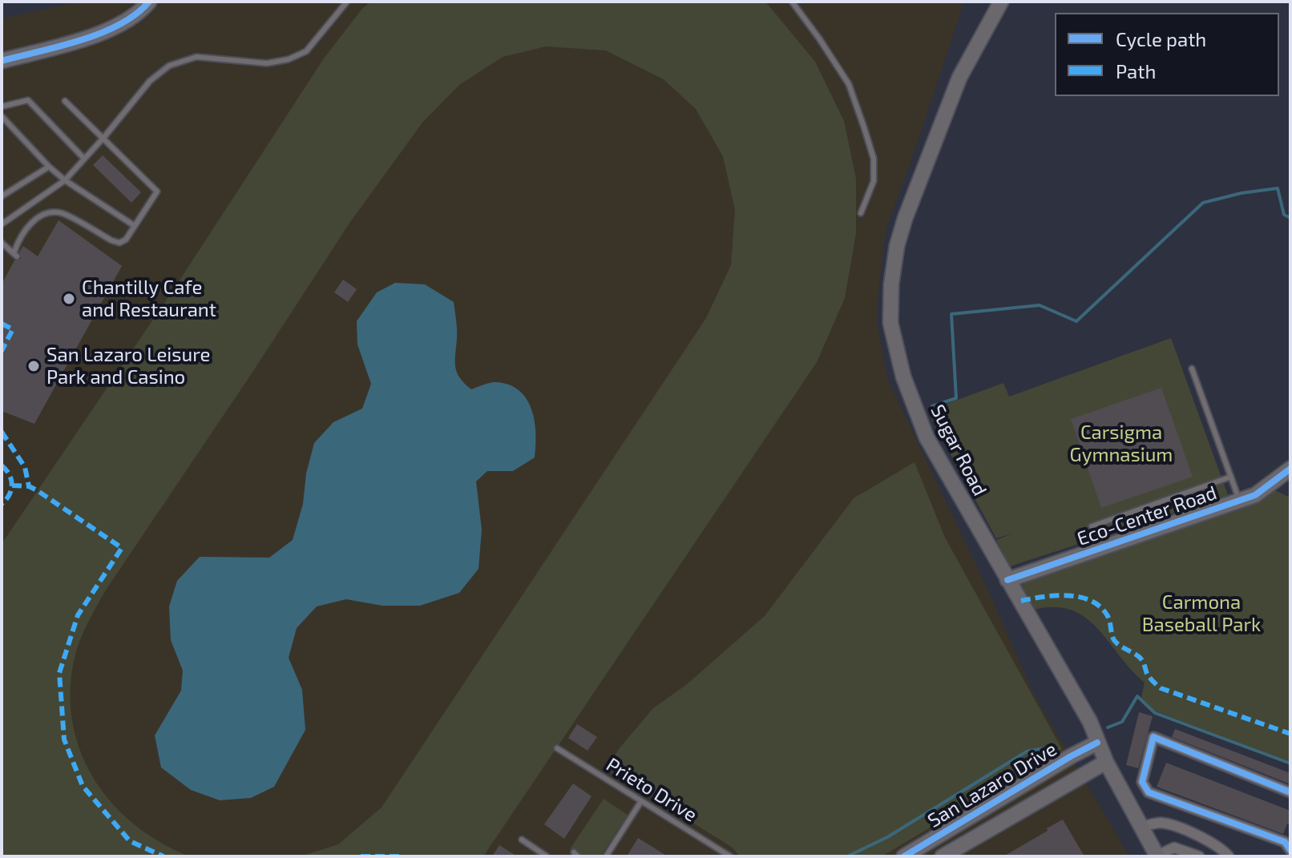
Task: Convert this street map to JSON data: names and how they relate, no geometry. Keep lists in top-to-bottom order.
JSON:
{
  "streets": {
    "main road": ["Sugar Road", "Eco-Center Road", "San Lazaro Drive"],
    "lane": ["Prieto Drive"]
  },
  "crossings": [
    ["Sugar Road", "Eco-Center Road"],
    ["Sugar Road", "San Lazaro Drive"]
  ],
  "parks": ["Carsigma Gymnasium", "Carmona Baseball Park"],
  "places": ["Chantilly Cafe and Restaurant", "San Lazaro Leisure Park and Casino"],
  "legend": ["Cycle path", "Path"]
}
